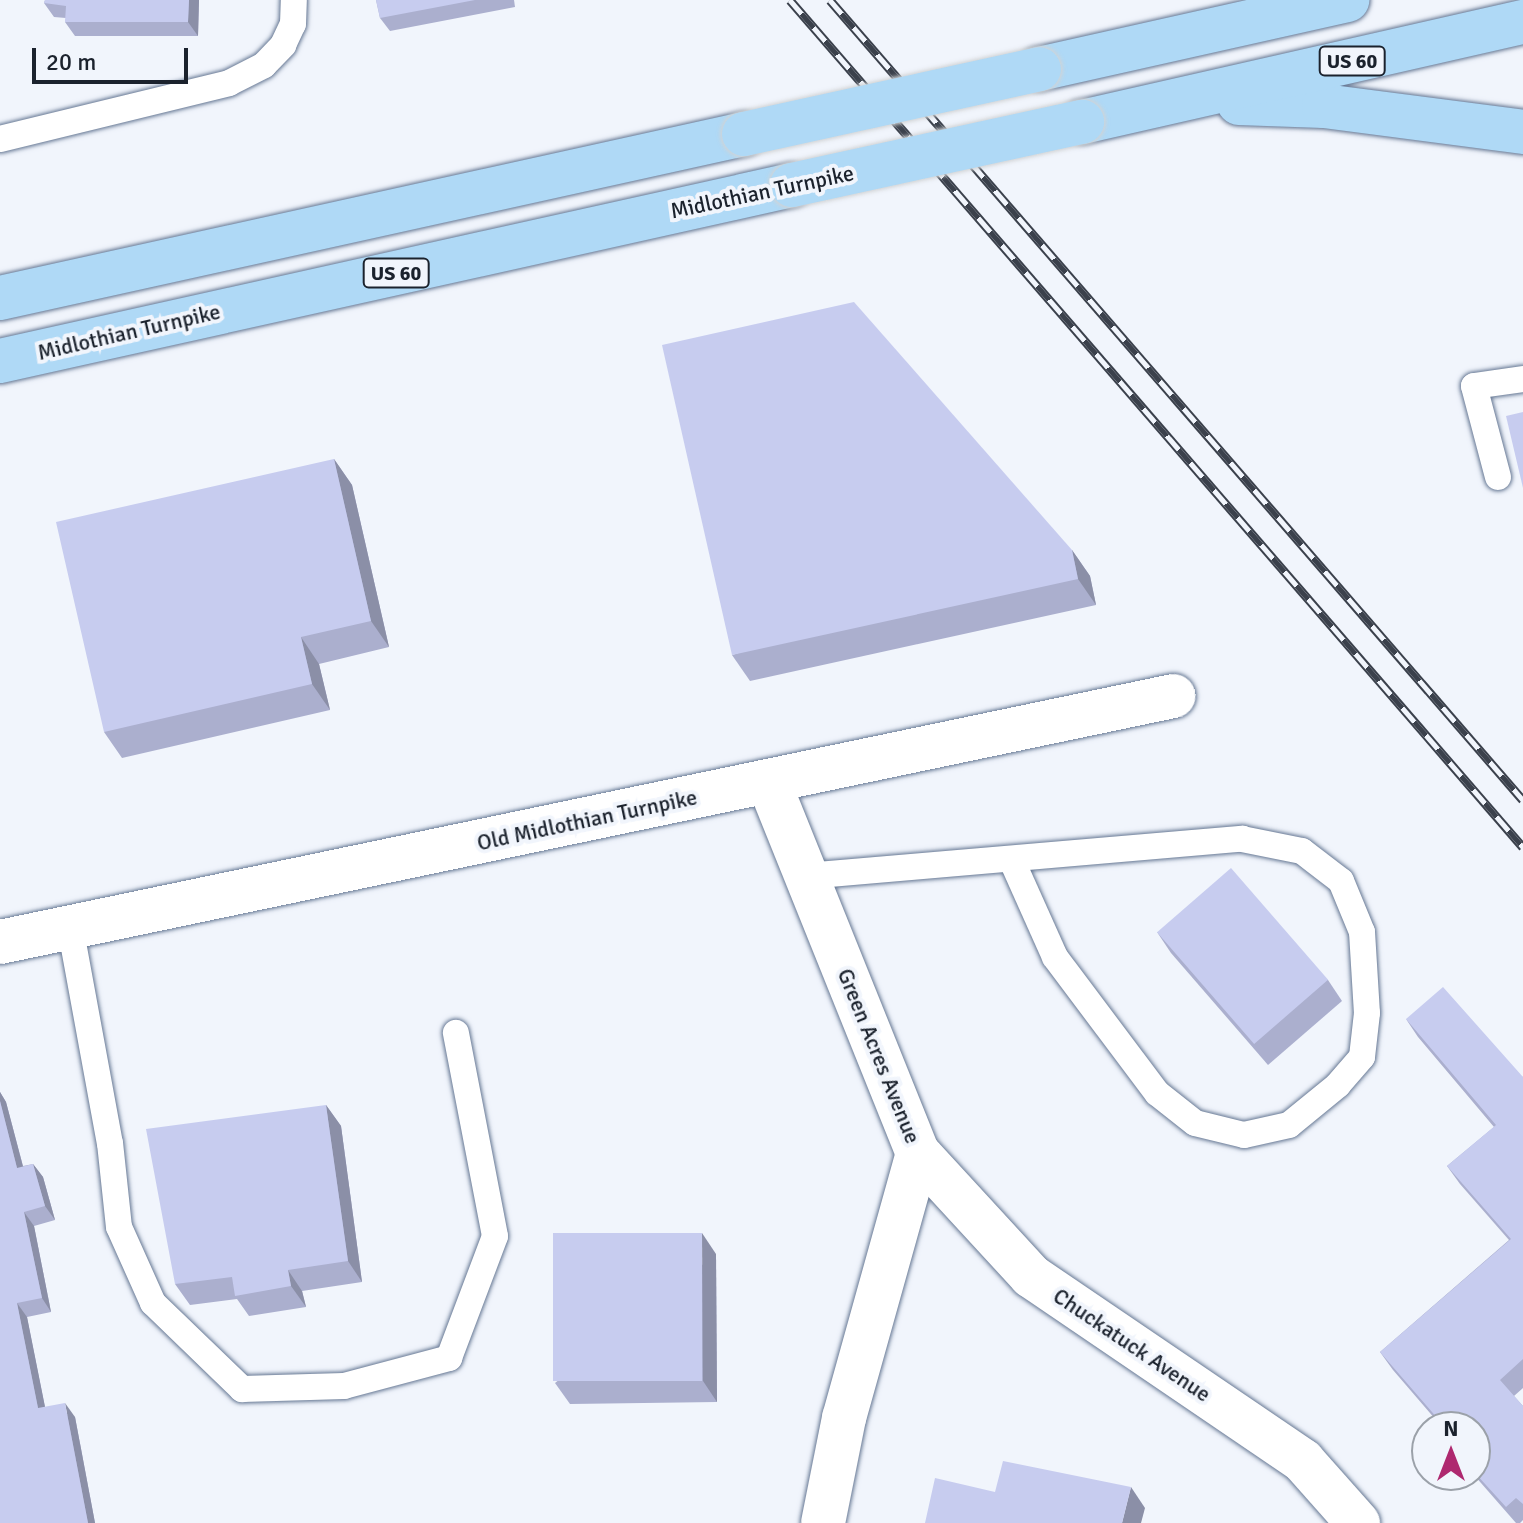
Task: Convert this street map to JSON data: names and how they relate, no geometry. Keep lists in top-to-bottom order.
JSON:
{
  "streets": {
    "main road": ["US 60", "Midlothian Turnpike"],
    "street": ["Old Midlothian Turnpike", "Green Acres Avenue", "Chuckatuck Avenue"]
  },
  "crossings": [
    ["Old Midlothian Turnpike", "Green Acres Avenue"],
    ["Green Acres Avenue", "Chuckatuck Avenue"]
  ],
  "scale_bar": "20 m",
  "north": "top"
}
